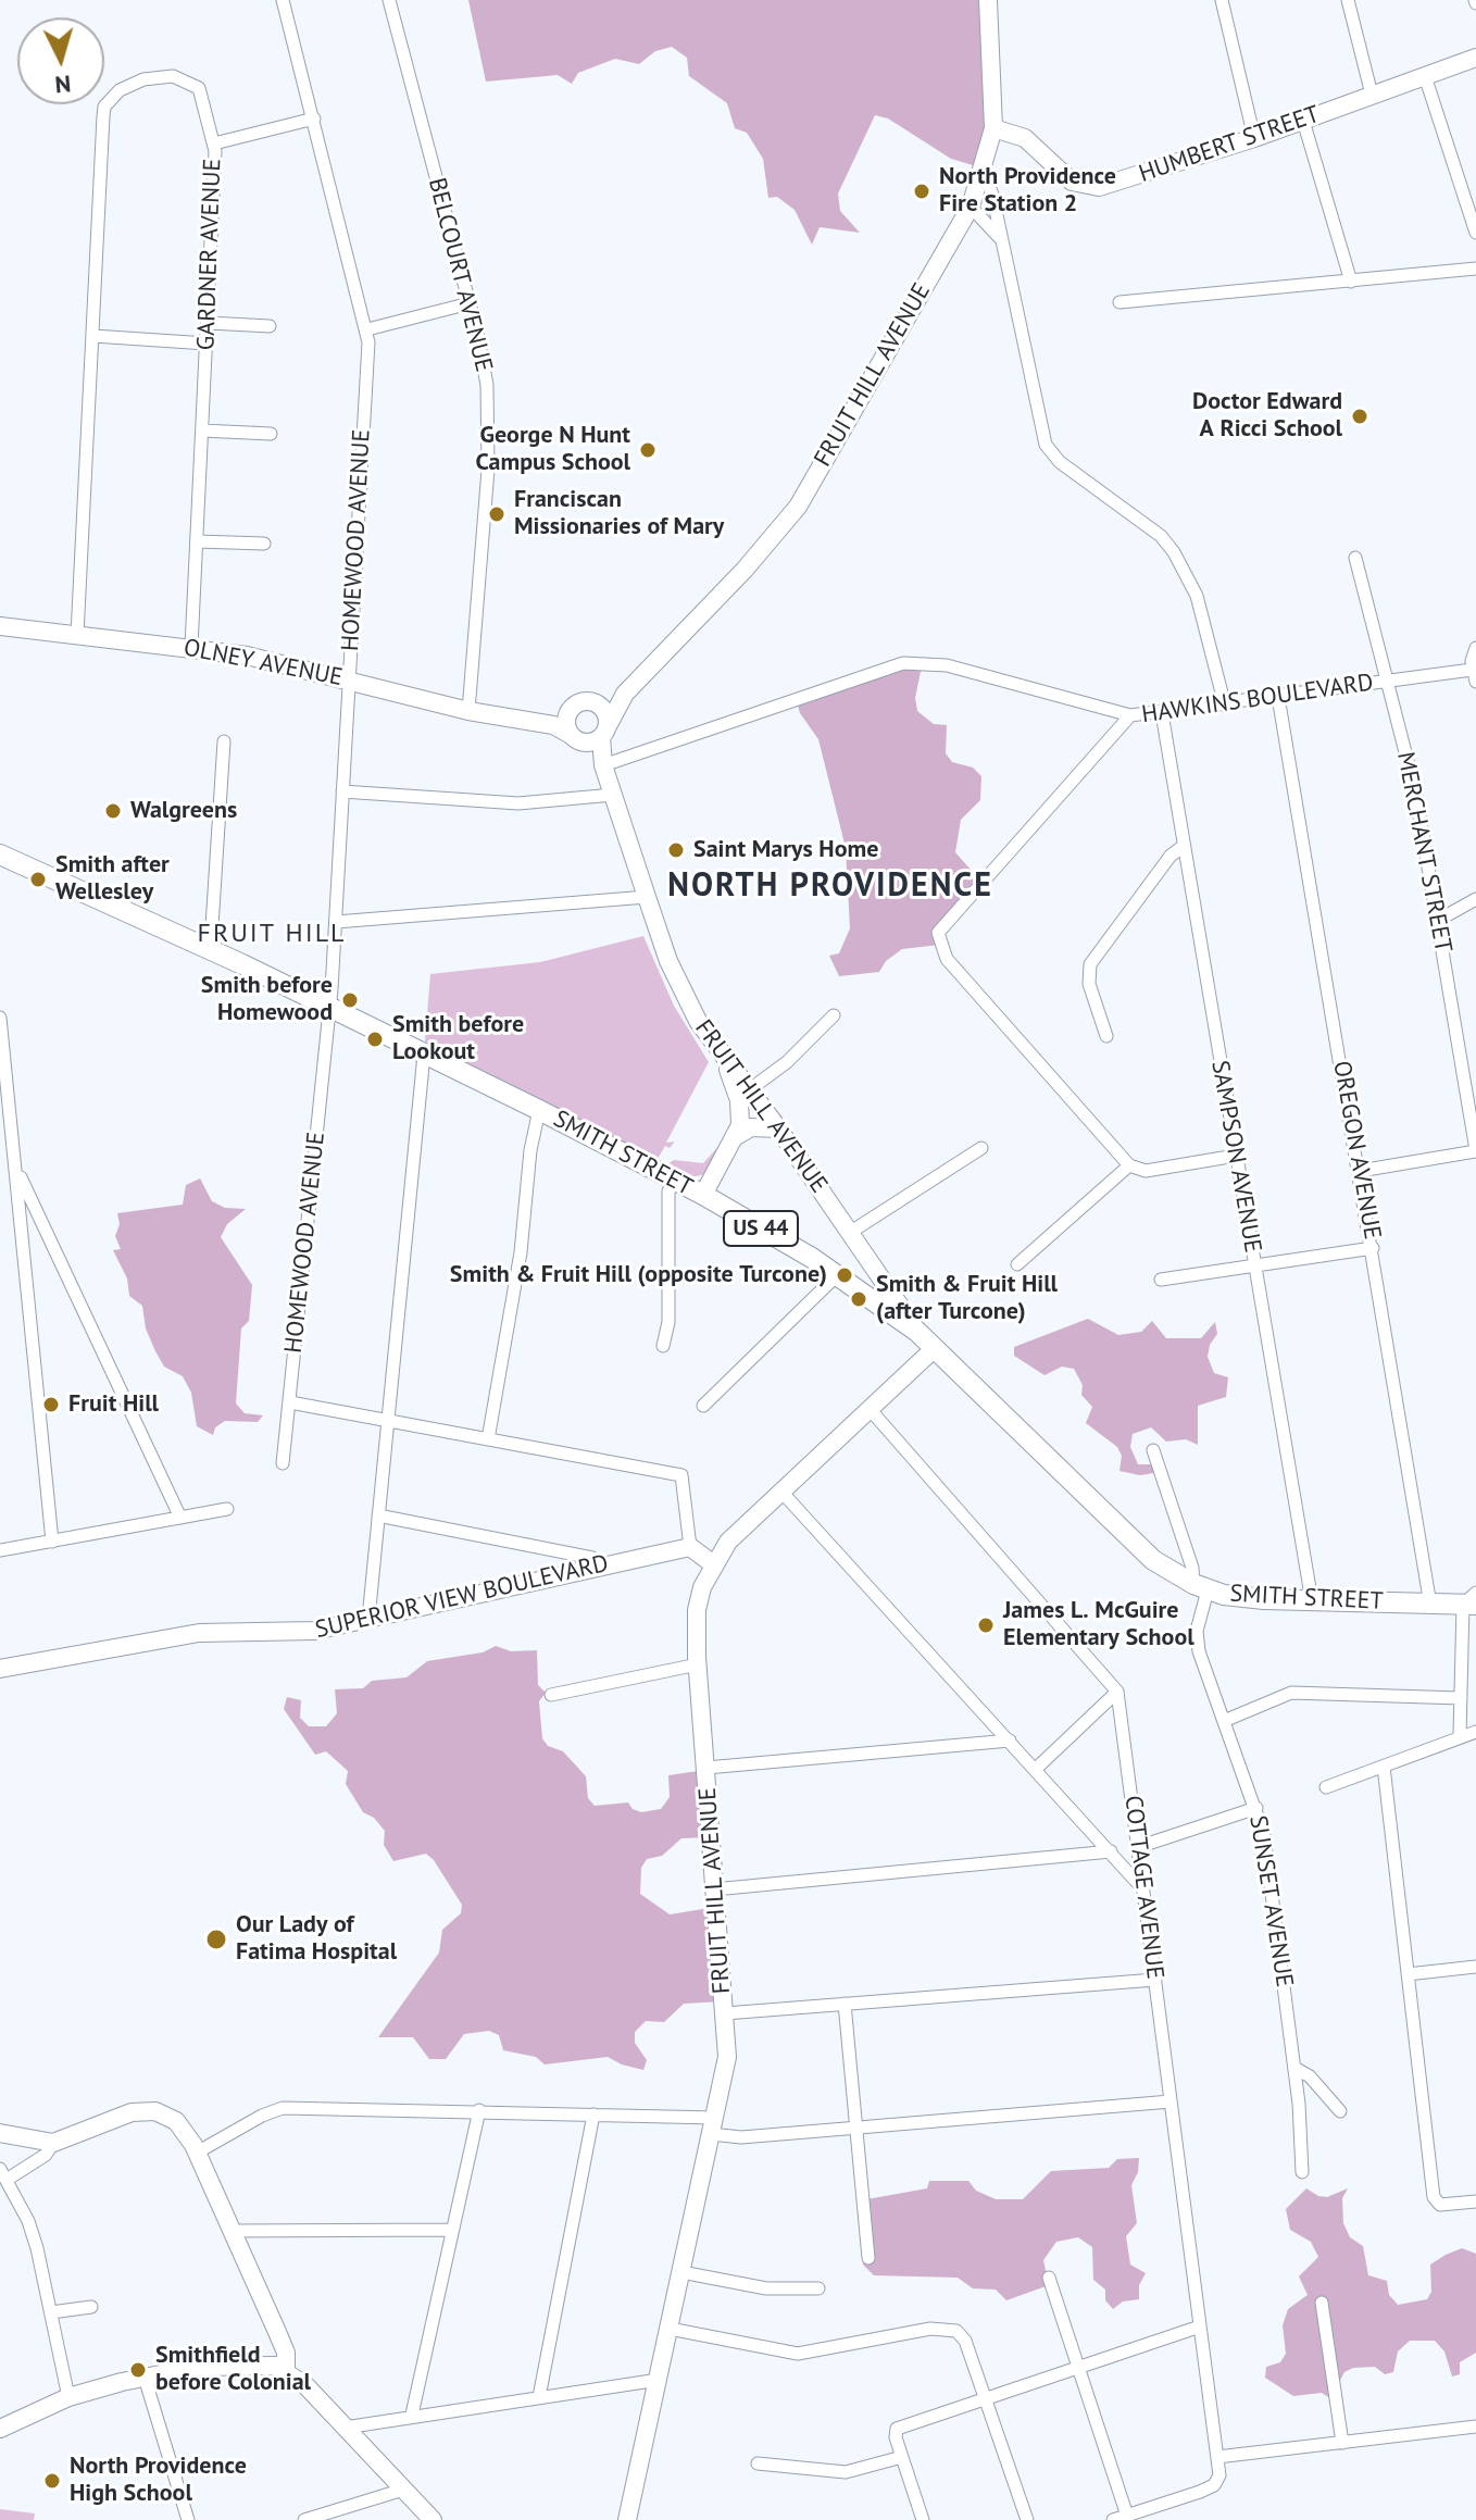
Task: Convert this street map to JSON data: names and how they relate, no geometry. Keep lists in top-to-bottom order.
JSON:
{
  "streets": {
    "main road": ["SMITH STREET", "US 44"],
    "street": [
      "HUMBERT STREET",
      "GARDNER AVENUE",
      "BELCOURT AVENUE",
      "FRUIT HILL AVENUE",
      "HOMEWOOD AVENUE",
      "OLNEY AVENUE",
      "HAWKINS BOULEVARD",
      "MERCHANT STREET",
      "OREGON AVENUE",
      "SAMPSON AVENUE",
      "SUPERIOR VIEW BOULEVARD",
      "COTTAGE AVENUE",
      "SUNSET AVENUE"
    ]
  },
  "crossings": [
    ["HUMBERT STREET", "FRUIT HILL AVENUE"],
    ["GARDNER AVENUE", "OLNEY AVENUE"],
    ["BELCOURT AVENUE", "OLNEY AVENUE"],
    ["FRUIT HILL AVENUE", "OLNEY AVENUE"],
    ["FRUIT HILL AVENUE", "SMITH STREET"],
    ["HOMEWOOD AVENUE", "OLNEY AVENUE"],
    ["HOMEWOOD AVENUE", "SMITH STREET"],
    ["HAWKINS BOULEVARD", "MERCHANT STREET"],
    ["HAWKINS BOULEVARD", "OREGON AVENUE"],
    ["HAWKINS BOULEVARD", "SAMPSON AVENUE"],
    ["OREGON AVENUE", "SMITH STREET"],
    ["SMITH STREET", "SAMPSON AVENUE"],
    ["SMITH STREET", "SUNSET AVENUE"]
  ],
  "districts": ["NORTH PROVIDENCE", "FRUIT HILL"],
  "places": [
    "North Providence Fire Station 2",
    "Doctor Edward A Ricci School",
    "George N Hunt Campus School",
    "Franciscan Missionaries of Mary",
    "Walgreens",
    "Saint Marys Home",
    "Smith after Wellesley",
    "Smith before Homewood",
    "Smith before Lookout",
    "Smith & Fruit Hill (opposite Turcone)",
    "Smith & Fruit Hill (after Turcone)",
    "Fruit Hill",
    "James L. McGuire Elementary School",
    "Our Lady of Fatima Hospital",
    "Smithfield before Colonial",
    "North Providence High School"
  ],
  "north": "bottom"
}
